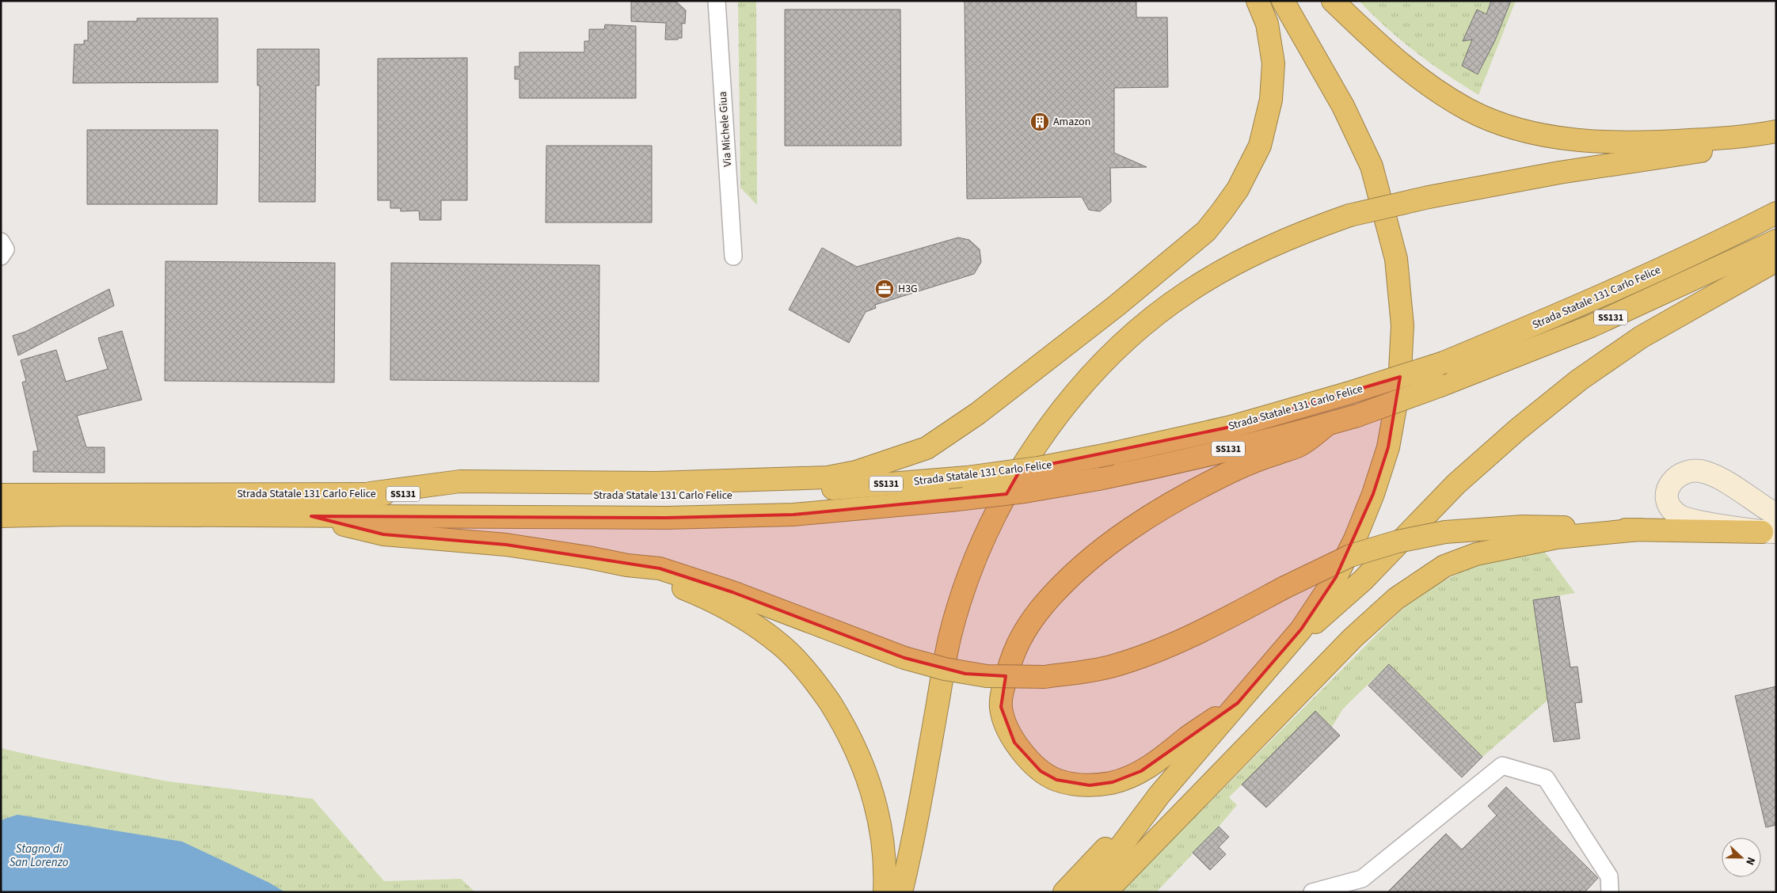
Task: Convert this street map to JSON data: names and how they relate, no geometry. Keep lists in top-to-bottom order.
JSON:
{
  "streets": {
    "highway": ["Strada Statale 131 Carlo Felice", "SS131"],
    "street": ["Via Michele Giua"]
  },
  "water": ["Stagno di San Lorenzo"],
  "places": {
    "building": ["Amazon"],
    "office": ["H3G"]
  },
  "north": "right"
}
